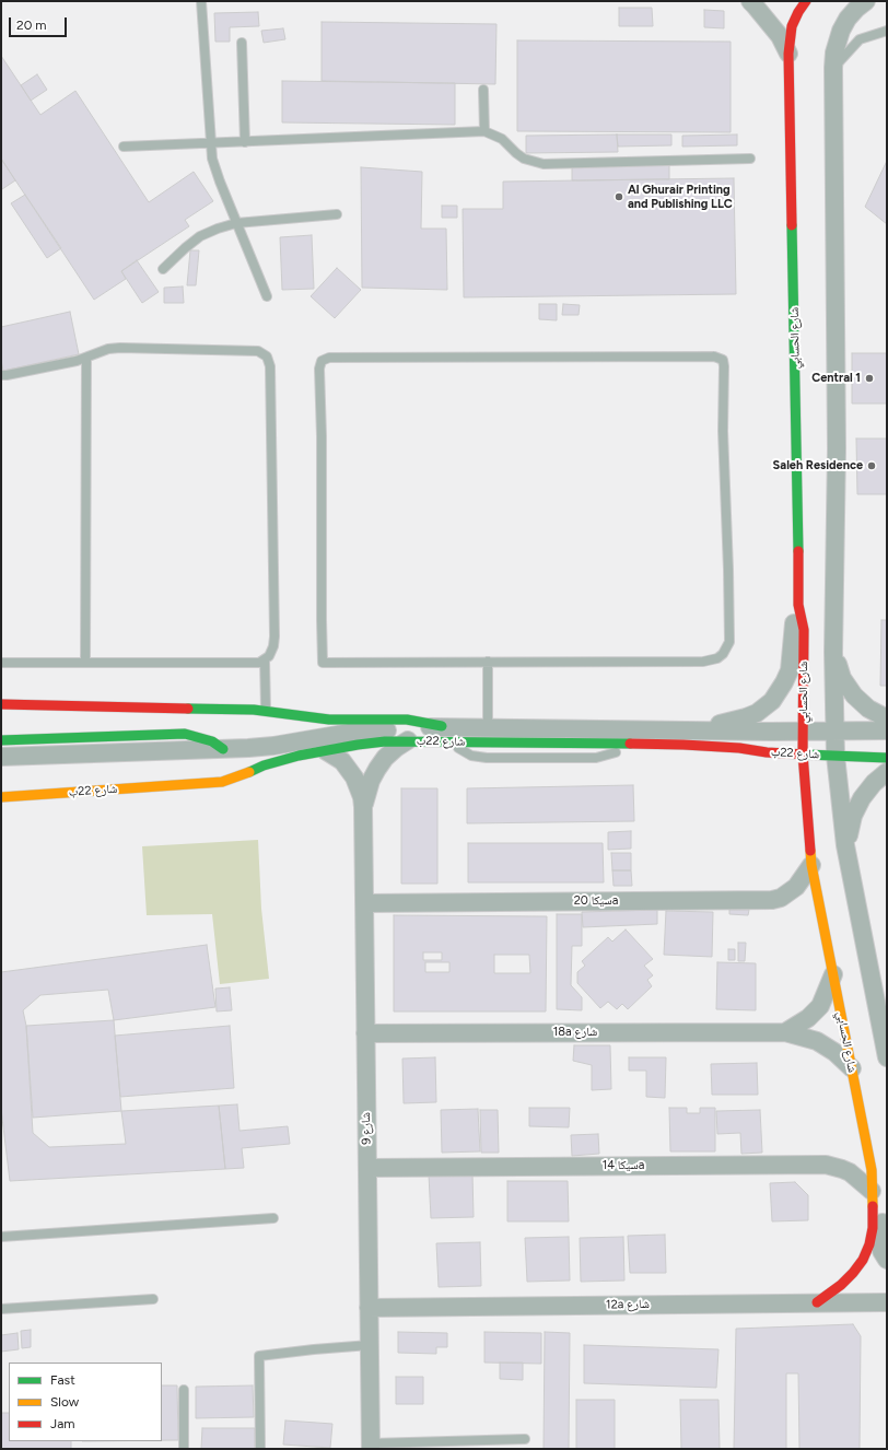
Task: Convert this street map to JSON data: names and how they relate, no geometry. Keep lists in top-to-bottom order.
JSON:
{
  "streets": {
    "main road": ["شارع الحسابي", "شارع 22ب"],
    "street": [
      "سيكا 20a",
      "18a شارع",
      "شارع 9",
      "سيكا 14a",
      "12a شارع"
    ]
  },
  "crossings": [
    ["شارع الحسابي", "شارع 22ب"],
    ["شارع الحسابي", "سيكا 20a"],
    ["شارع الحسابي", "18a شارع"],
    ["شارع الحسابي", "سيكا 14a"],
    ["شارع الحسابي", "12a شارع"],
    ["شارع 22ب", "شارع 9"],
    ["سيكا 20a", "شارع 9"],
    ["18a شارع", "شارع 9"],
    ["شارع 9", "سيكا 14a"],
    ["شارع 9", "12a شارع"]
  ],
  "places": ["Al Ghurair Printing and Publishing LLC", "Central 1", "Saleh Residence"],
  "legend": ["Fast", "Slow", "Jam"],
  "scale_bar": "20 m"
}
